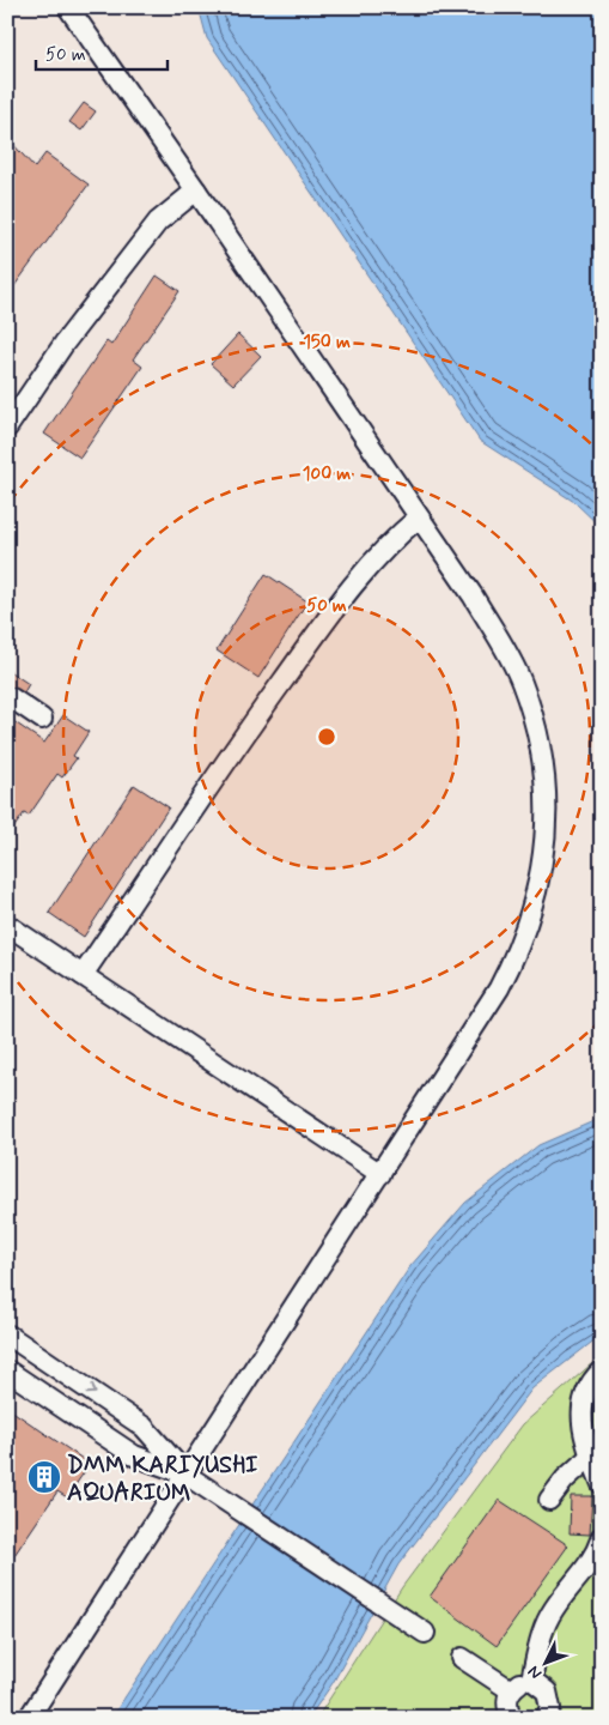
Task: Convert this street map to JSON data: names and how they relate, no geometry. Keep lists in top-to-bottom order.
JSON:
{
  "places": {
    "building": ["DMM KARIYUSHI AQUARIUM"]
  },
  "scale_bar": "50 m",
  "north": "bottom left",
  "rings": ["150 m", "100 m", "50 m"]
}
